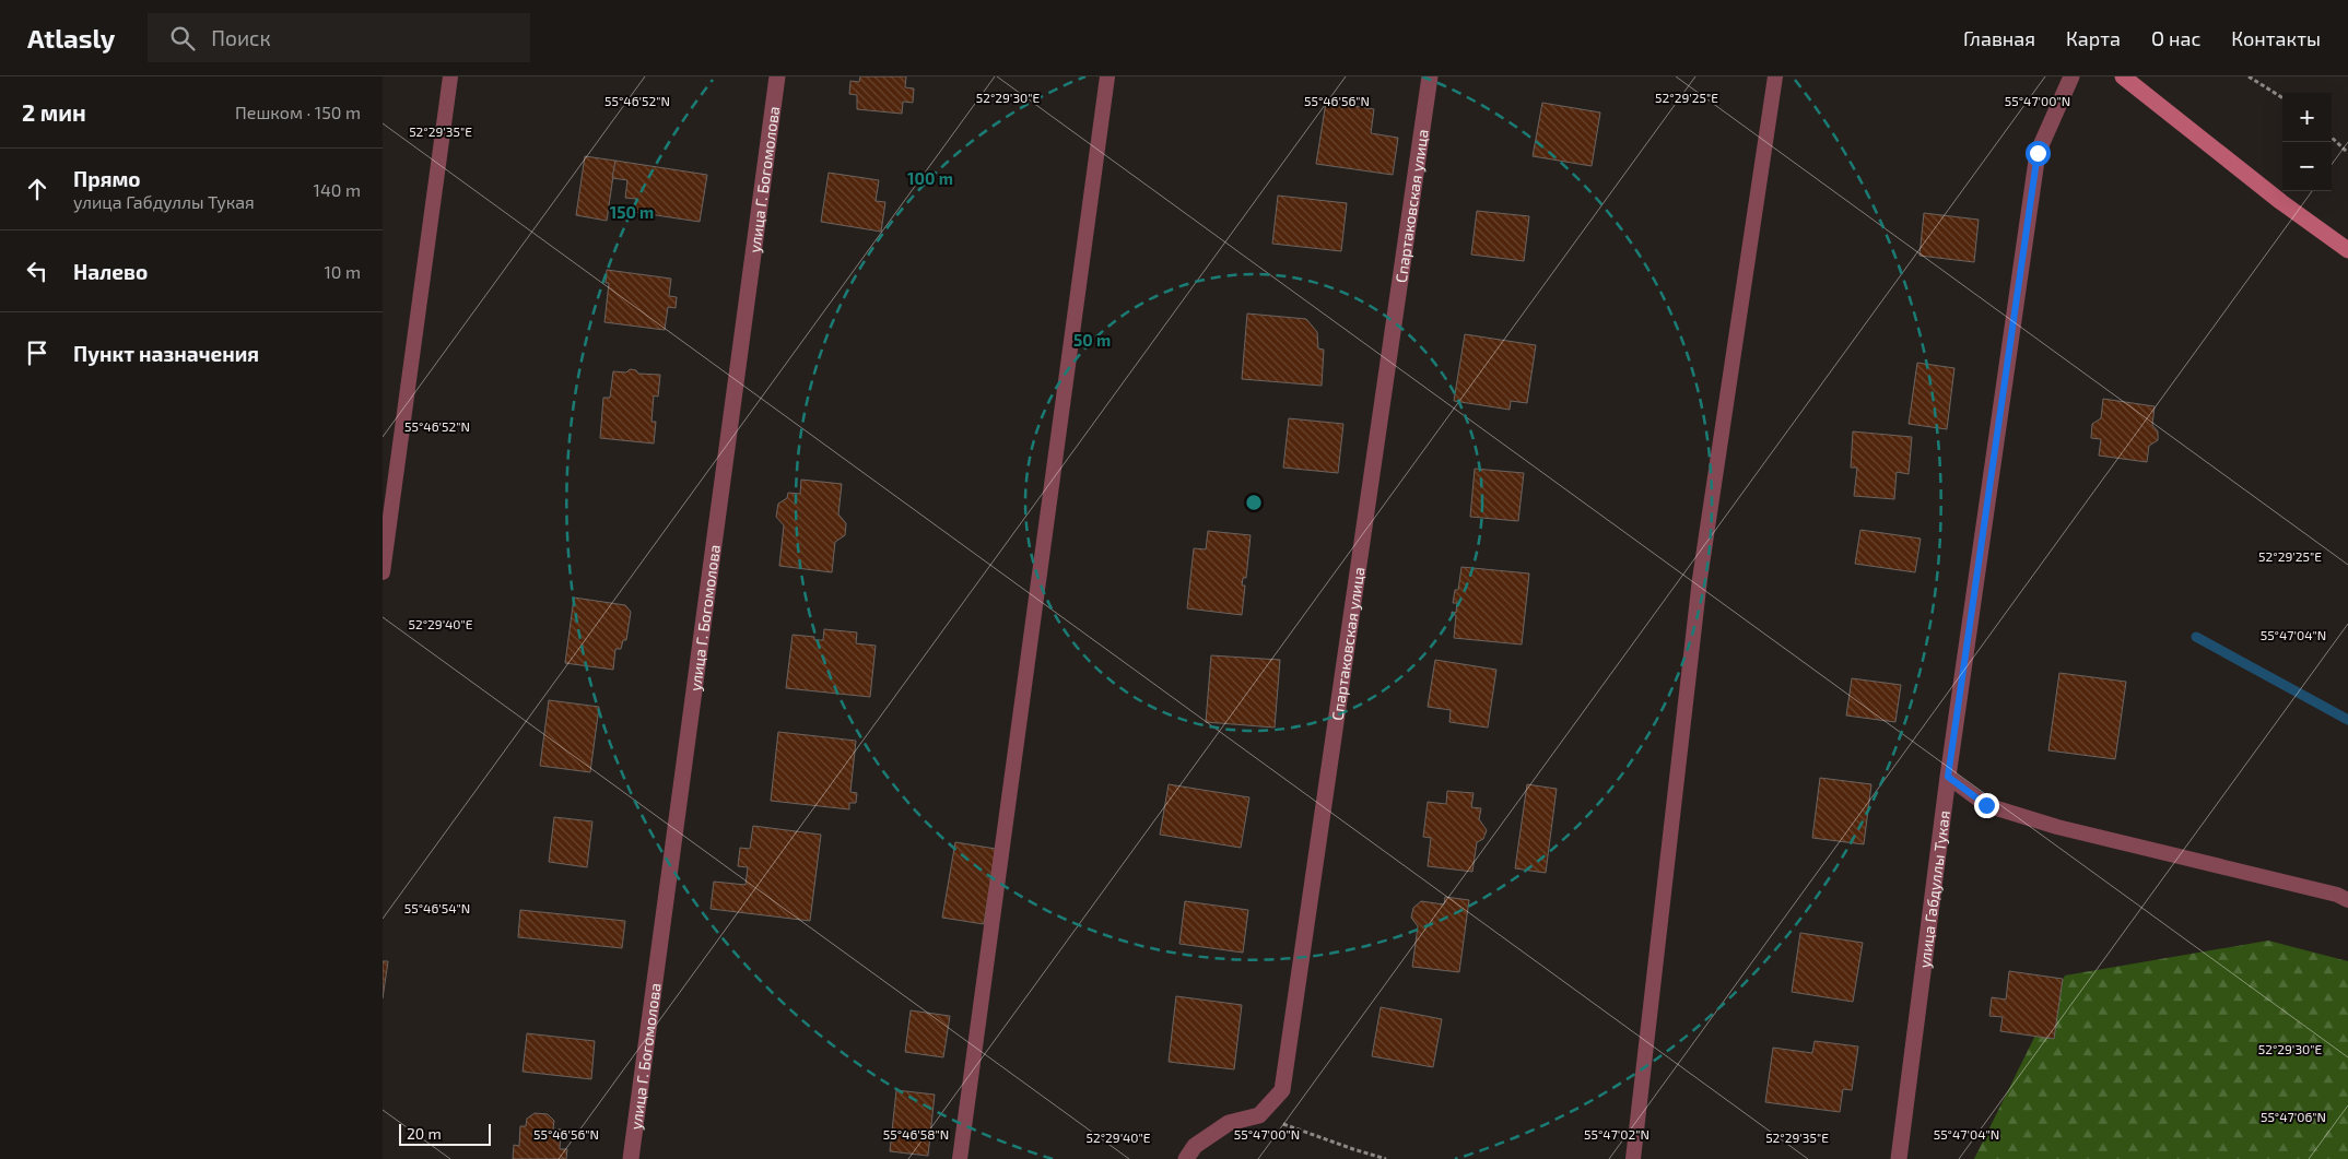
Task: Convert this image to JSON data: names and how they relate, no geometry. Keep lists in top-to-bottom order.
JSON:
{
  "streets": {
    "street": ["улица Г. Богомолова", "Спартаковская улица", "улица Габдуллы Тукая"]
  },
  "scale_bar": "20 m",
  "page": {
    "header": "Atlasly",
    "search": "Поиск",
    "nav": [
      "Главная",
      "Карта",
      "О нас",
      "Контакты"
    ],
    "heading": ["2 мин", "Пешком · 150 m"],
    "map_buttons": ["+", "−"],
    "list": [
      ["Прямо", "улица Габдуллы Тукая", "140 m"],
      ["Налево", "10 m"],
      "Пункт назначения"
    ],
    "scale": "20 m"
  },
  "coordinates": [
    "52°29'30\"E",
    "52°29'25\"E",
    "55°46'56\"N",
    "55°46'52\"N",
    "55°47'00\"N",
    "52°29'35\"E",
    "52°29'40\"E",
    "55°47'04\"N",
    "55°46'54\"N",
    "55°47'06\"N",
    "55°46'58\"N",
    "55°47'02\"N"
  ],
  "rings": ["100 m", "150 m", "50 m"]
}
